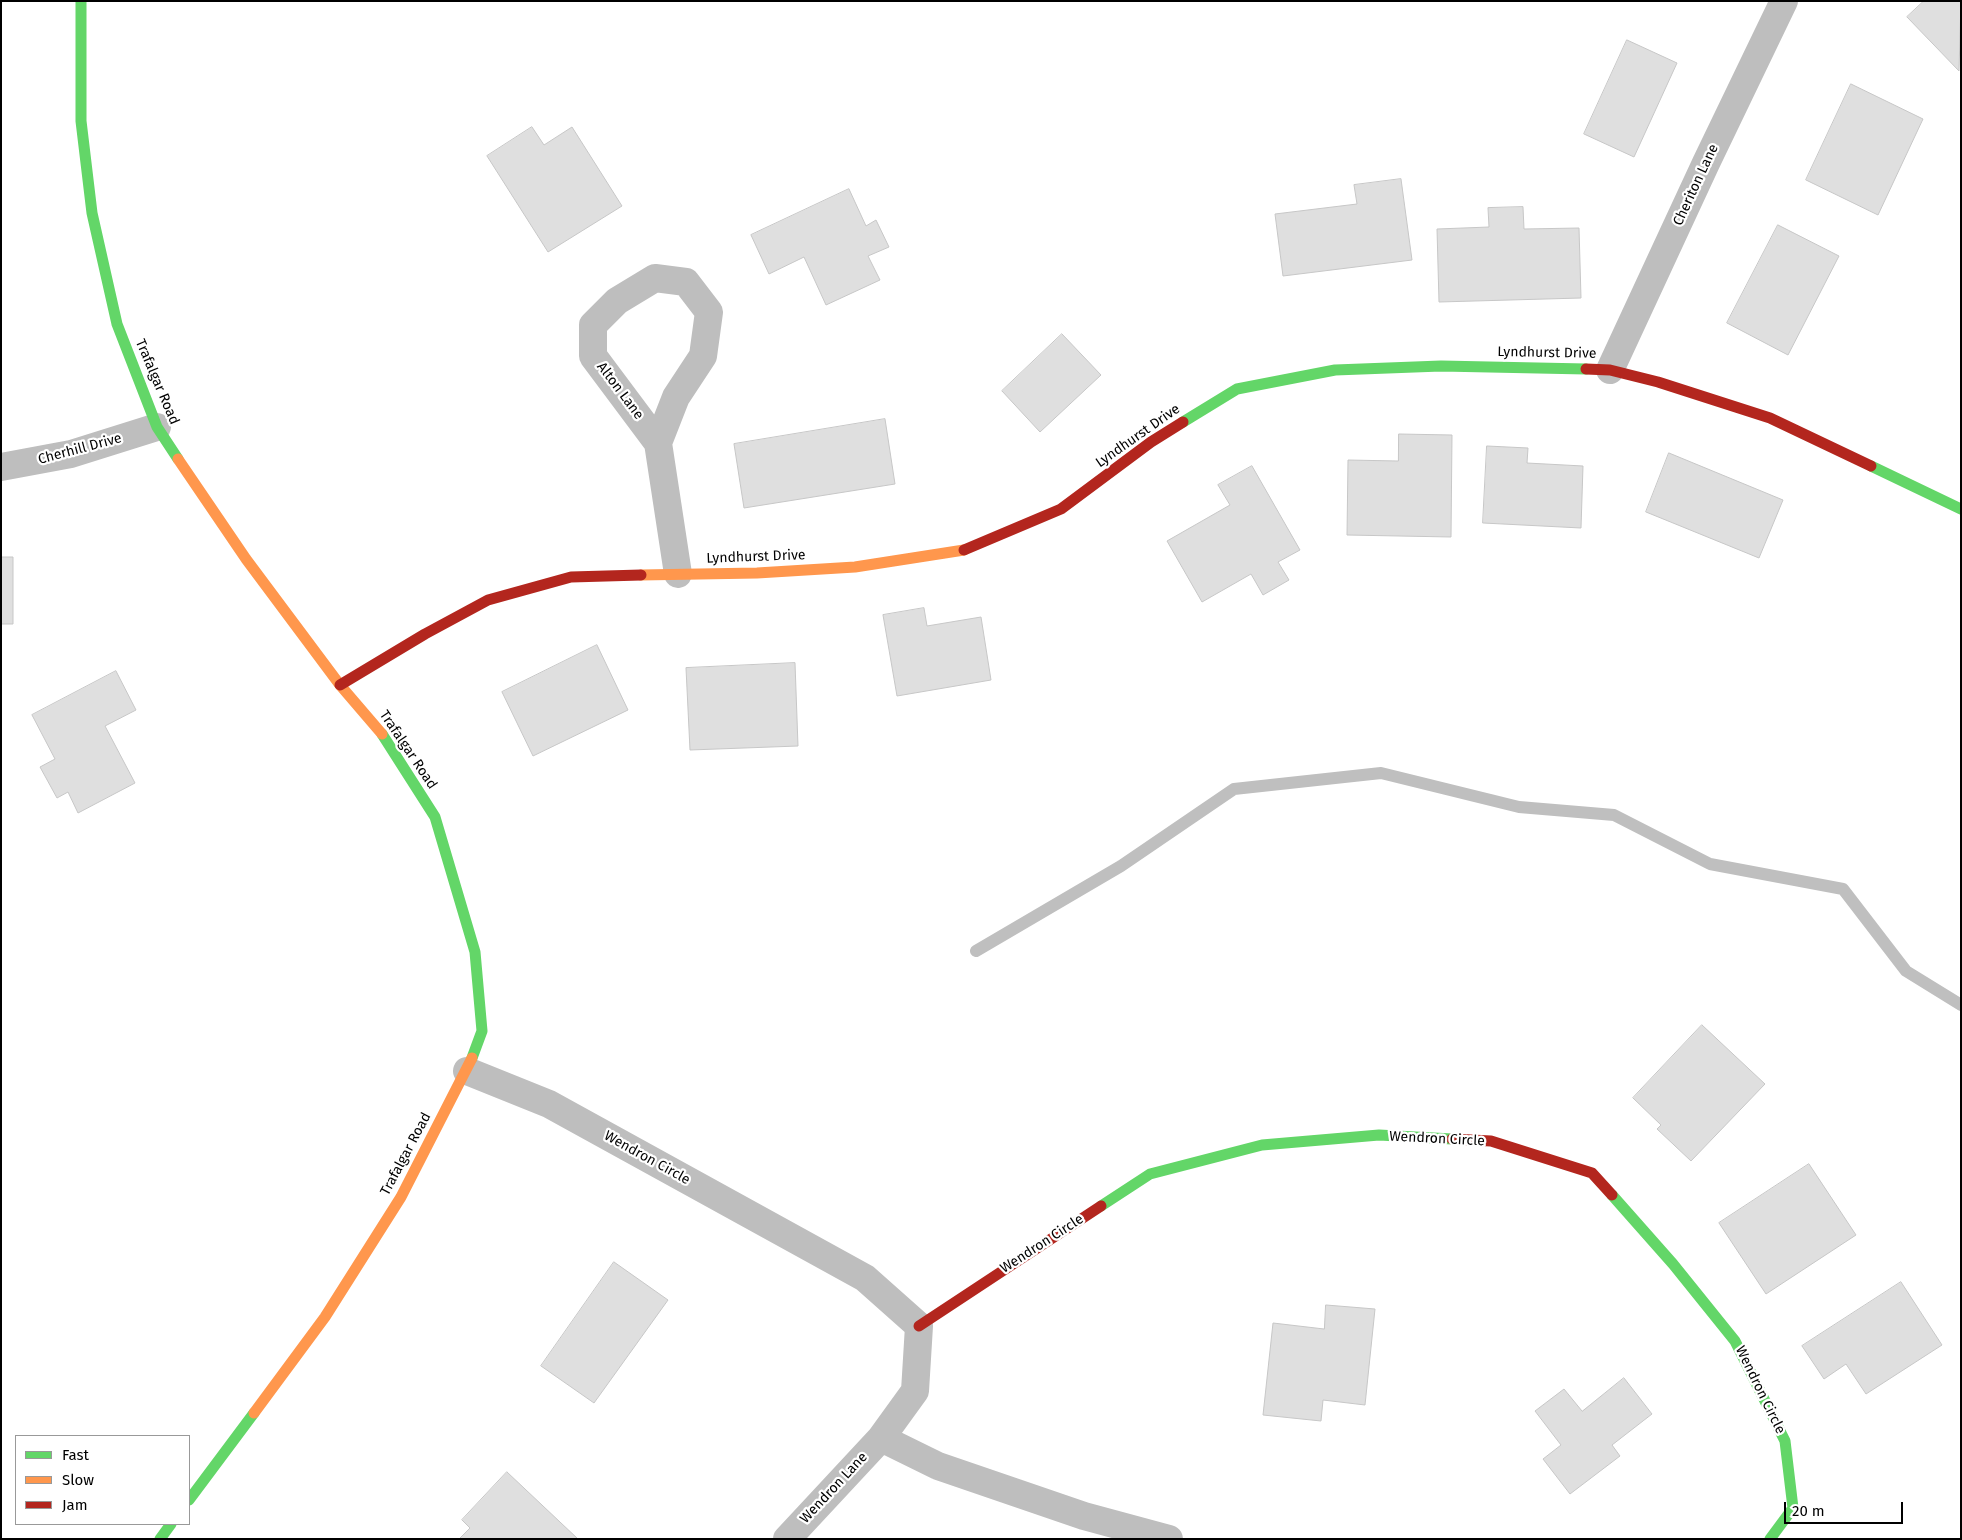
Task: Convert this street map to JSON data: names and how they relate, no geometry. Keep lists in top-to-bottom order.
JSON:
{
  "streets": {
    "street": [
      "Cheriton Lane",
      "Lyndhurst Drive",
      "Trafalgar Road",
      "Alton Lane",
      "Cherhill Drive",
      "Wendron Circle",
      "Wendron Lane"
    ]
  },
  "crossings": [
    ["Cheriton Lane", "Lyndhurst Drive"],
    ["Lyndhurst Drive", "Trafalgar Road"],
    ["Lyndhurst Drive", "Alton Lane"],
    ["Trafalgar Road", "Cherhill Drive"],
    ["Trafalgar Road", "Wendron Circle"]
  ],
  "legend": ["Fast", "Slow", "Jam"],
  "scale_bar": "20 m"
}
